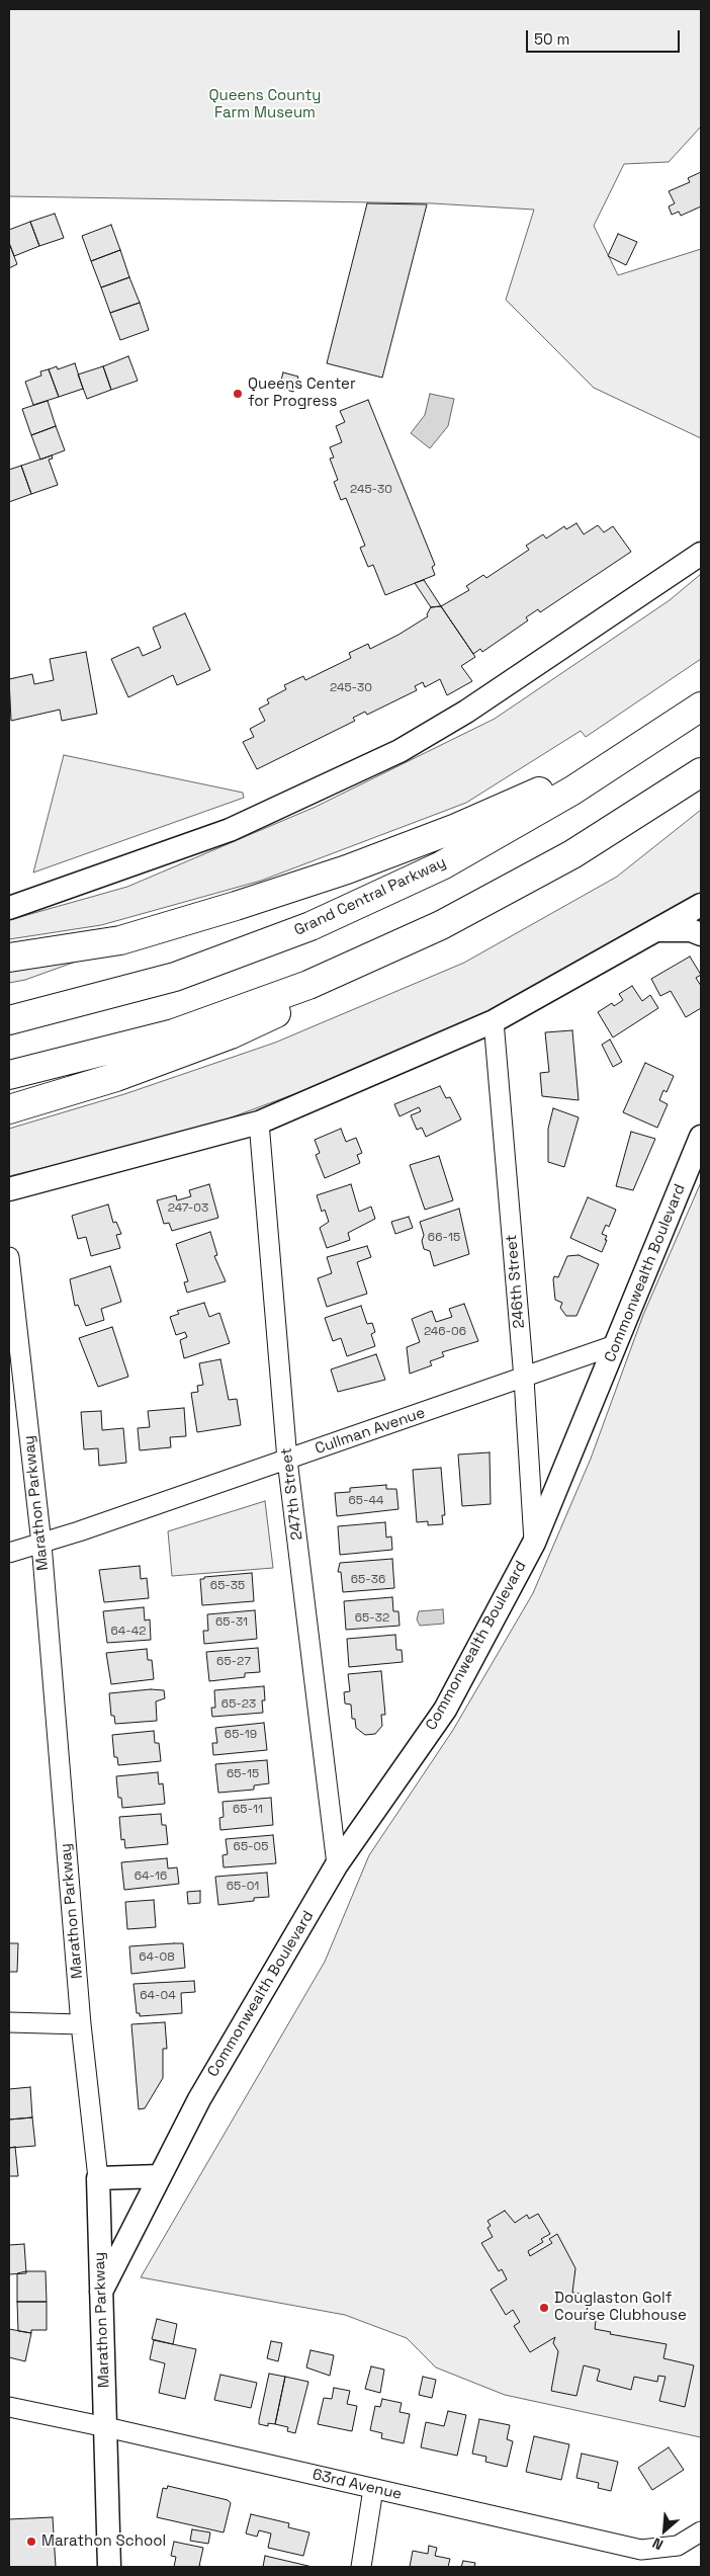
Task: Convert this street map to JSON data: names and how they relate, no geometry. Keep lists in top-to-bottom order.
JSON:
{
  "streets": {
    "highway": ["Grand Central Parkway"],
    "street": [
      "Commonwealth Boulevard",
      "246th Street",
      "Cullman Avenue",
      "247th Street",
      "Marathon Parkway",
      "63rd Avenue"
    ]
  },
  "crossings": [
    ["Commonwealth Boulevard", "246th Street"],
    ["Commonwealth Boulevard", "Cullman Avenue"],
    ["Commonwealth Boulevard", "247th Street"],
    ["Commonwealth Boulevard", "Marathon Parkway"],
    ["246th Street", "Cullman Avenue"],
    ["Cullman Avenue", "247th Street"],
    ["Cullman Avenue", "Marathon Parkway"],
    ["Marathon Parkway", "63rd Avenue"]
  ],
  "parks": ["Queens County Farm Museum"],
  "places": ["Queens Center for Progress", "Douglaston Golf Course Clubhouse", "Marathon School"],
  "house_numbers": [
    "245-30",
    "245-30",
    "247-03",
    "66-15",
    "246-06",
    "65-44",
    "65-36",
    "65-35",
    "65-32",
    "65-31",
    "64-42",
    "65-27",
    "65-23",
    "65-19",
    "65-15",
    "65-11",
    "65-05",
    "64-16",
    "65-01",
    "64-08",
    "64-04"
  ],
  "scale_bar": "50 m",
  "north": "bottom left"
}
